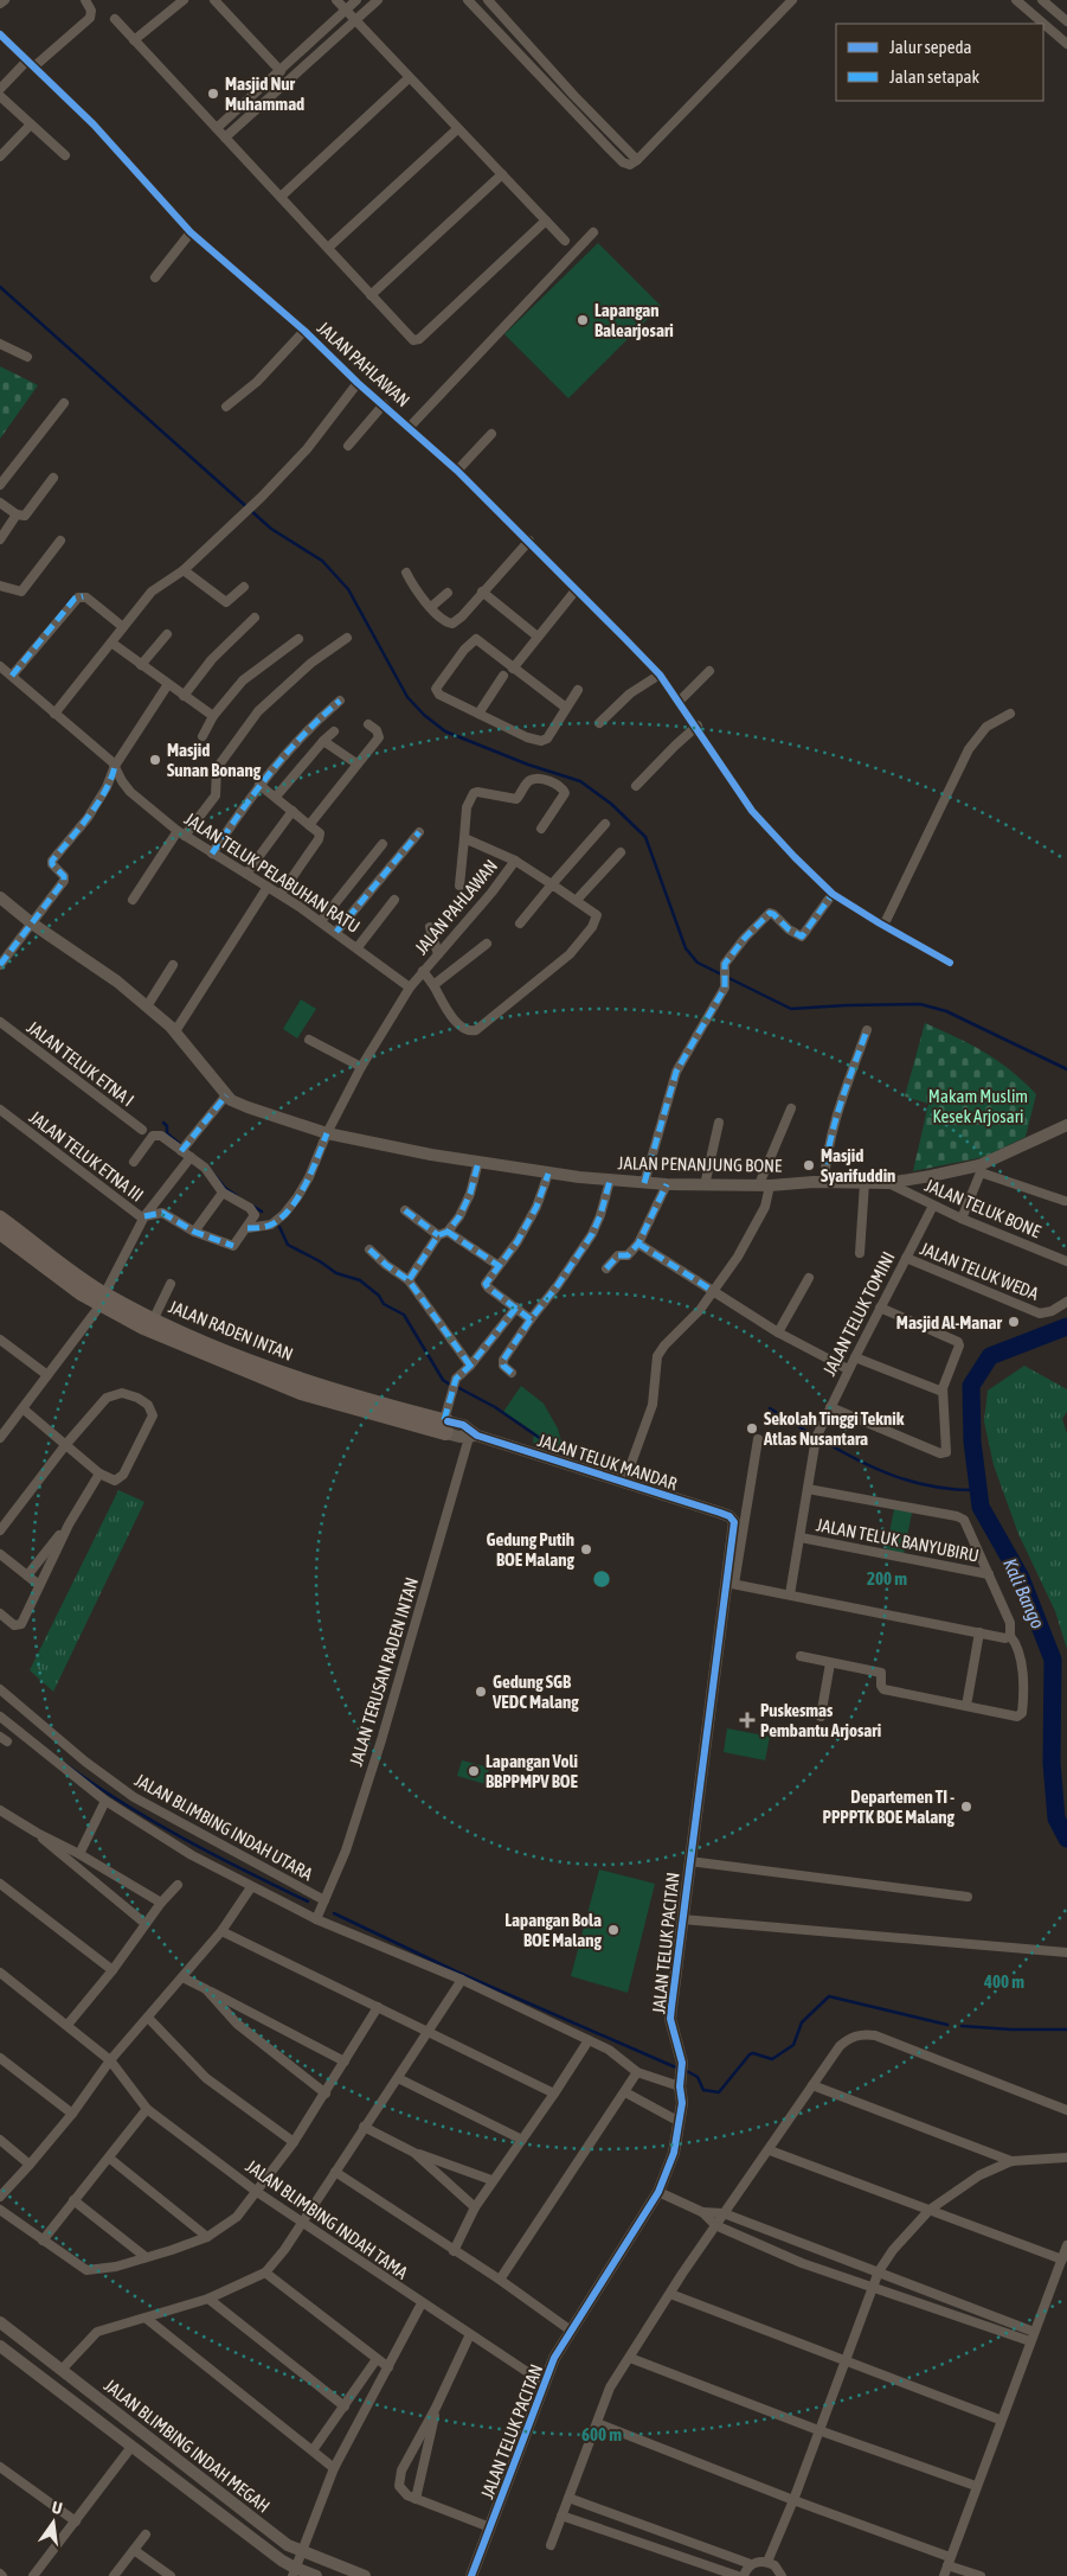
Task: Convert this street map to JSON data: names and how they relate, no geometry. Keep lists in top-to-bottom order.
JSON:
{
  "streets": {
    "highway": ["JALAN RADEN INTAN"],
    "street": [
      "JALAN PAHLAWAN",
      "JALAN TELUK PELABUHAN RATU",
      "JALAN TELUK ETNA I",
      "JALAN TELUK ETNA III",
      "JALAN PENANJUNG BONE",
      "JALAN TELUK BONE",
      "JALAN TELUK WEDA",
      "JALAN TELUK TOMINI",
      "JALAN TELUK MANDAR",
      "JALAN TELUK BANYUBIRU",
      "JALAN TERUSAN RADEN INTAN",
      "JALAN BLIMBING INDAH UTARA",
      "JALAN TELUK PACITAN",
      "JALAN BLIMBING INDAH TAMA",
      "JALAN BLIMBING INDAH MEGAH"
    ]
  },
  "crossings": [
    ["JALAN PAHLAWAN", "JALAN TELUK PELABUHAN RATU"],
    ["JALAN TELUK ETNA III", "JALAN RADEN INTAN"],
    ["JALAN PENANJUNG BONE", "JALAN TELUK BONE"],
    ["JALAN PENANJUNG BONE", "JALAN TELUK MANDAR"],
    ["JALAN TELUK BONE", "JALAN TELUK TOMINI"],
    ["JALAN TELUK WEDA", "JALAN TELUK TOMINI"],
    ["JALAN TELUK TOMINI", "JALAN TELUK BANYUBIRU"],
    ["JALAN RADEN INTAN", "JALAN TELUK MANDAR"],
    ["JALAN RADEN INTAN", "JALAN TERUSAN RADEN INTAN"],
    ["JALAN TELUK MANDAR", "JALAN TERUSAN RADEN INTAN"],
    ["JALAN TELUK MANDAR", "JALAN TELUK PACITAN"],
    ["JALAN TERUSAN RADEN INTAN", "JALAN BLIMBING INDAH UTARA"],
    ["JALAN BLIMBING INDAH UTARA", "JALAN TELUK PACITAN"],
    ["JALAN TELUK PACITAN", "JALAN BLIMBING INDAH TAMA"]
  ],
  "water": ["Kali Bango"],
  "parks": ["Makam Muslim Kesek Arjosari"],
  "places": {
    "other": [
      "Masjid Nur Muhammad",
      "Lapangan Balearjosari",
      "Masjid Sunan Bonang",
      "Masjid Syarifuddin",
      "Masjid Al-Manar",
      "Sekolah Tinggi Teknik Atlas Nusantara",
      "Gedung Putih BOE Malang",
      "Gedung SGB VEDC Malang",
      "Lapangan Voli BBPPMPV BOE",
      "Departemen TI - PPPPTK BOE Malang",
      "Lapangan Bola BOE Malang"
    ],
    "health": ["Puskesmas Pembantu Arjosari"]
  },
  "legend": ["Jalur sepeda", "Jalan setapak"],
  "north": "top",
  "rings": ["200 m", "400 m", "600 m"]
}
